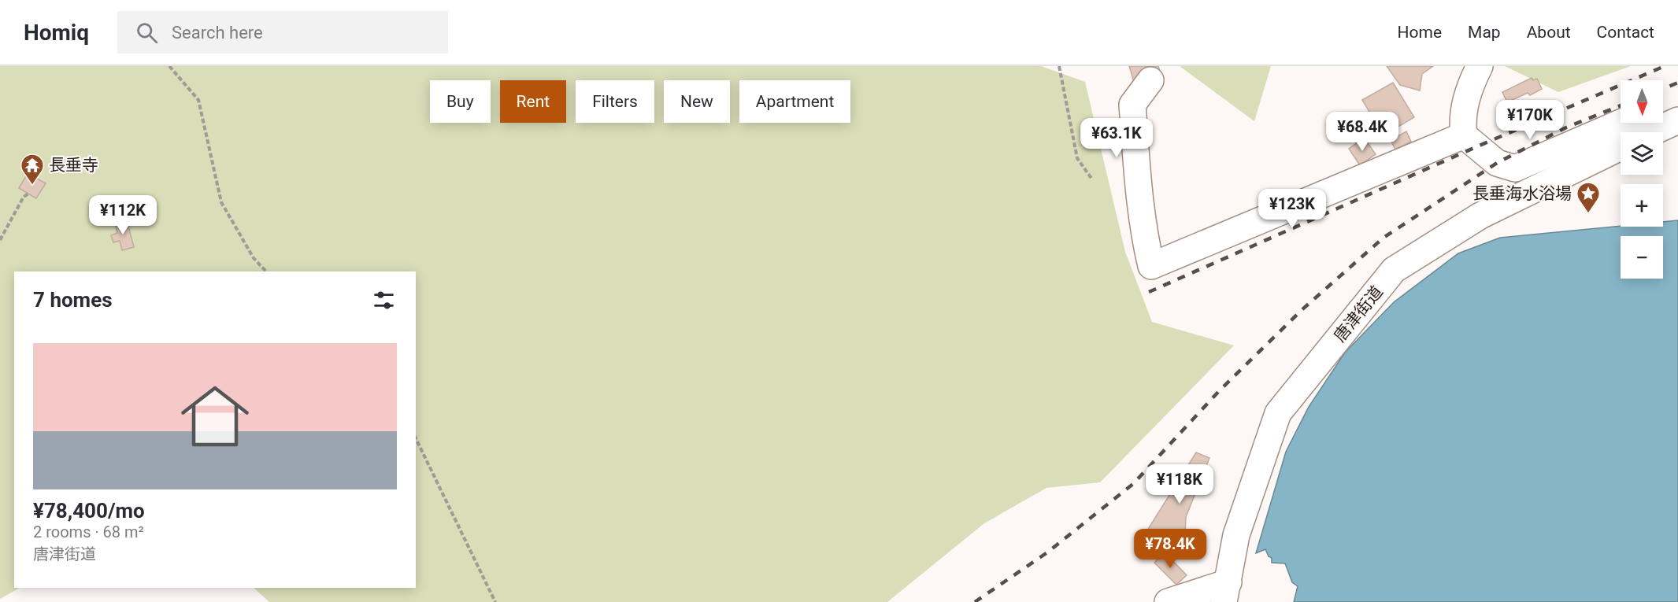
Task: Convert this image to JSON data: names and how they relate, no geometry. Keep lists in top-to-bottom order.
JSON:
{
  "streets": {
    "street": ["唐津街道"]
  },
  "places": {
    "temple": ["長垂寺"],
    "place": ["長垂海水浴場"]
  },
  "north": "bottom",
  "page": {
    "header": "Homiq",
    "search": "Search here",
    "nav": [
      "Home",
      "Map",
      "About",
      "Contact"
    ],
    "map_buttons": ["+", "−"],
    "chip": [
      "Buy",
      "Rent",
      "Filters",
      "New",
      "Apartment"
    ],
    "price": [
      "¥170K",
      "¥68.4K",
      "¥63.1K",
      "¥123K",
      "¥112K",
      "¥118K",
      "¥78.4K"
    ],
    "heading": "7 homes",
    "list": [
      {
        "name": "¥78,400/mo",
        "note": "2 rooms · 68 m² · 唐津街道"
      }
    ]
  }
}
